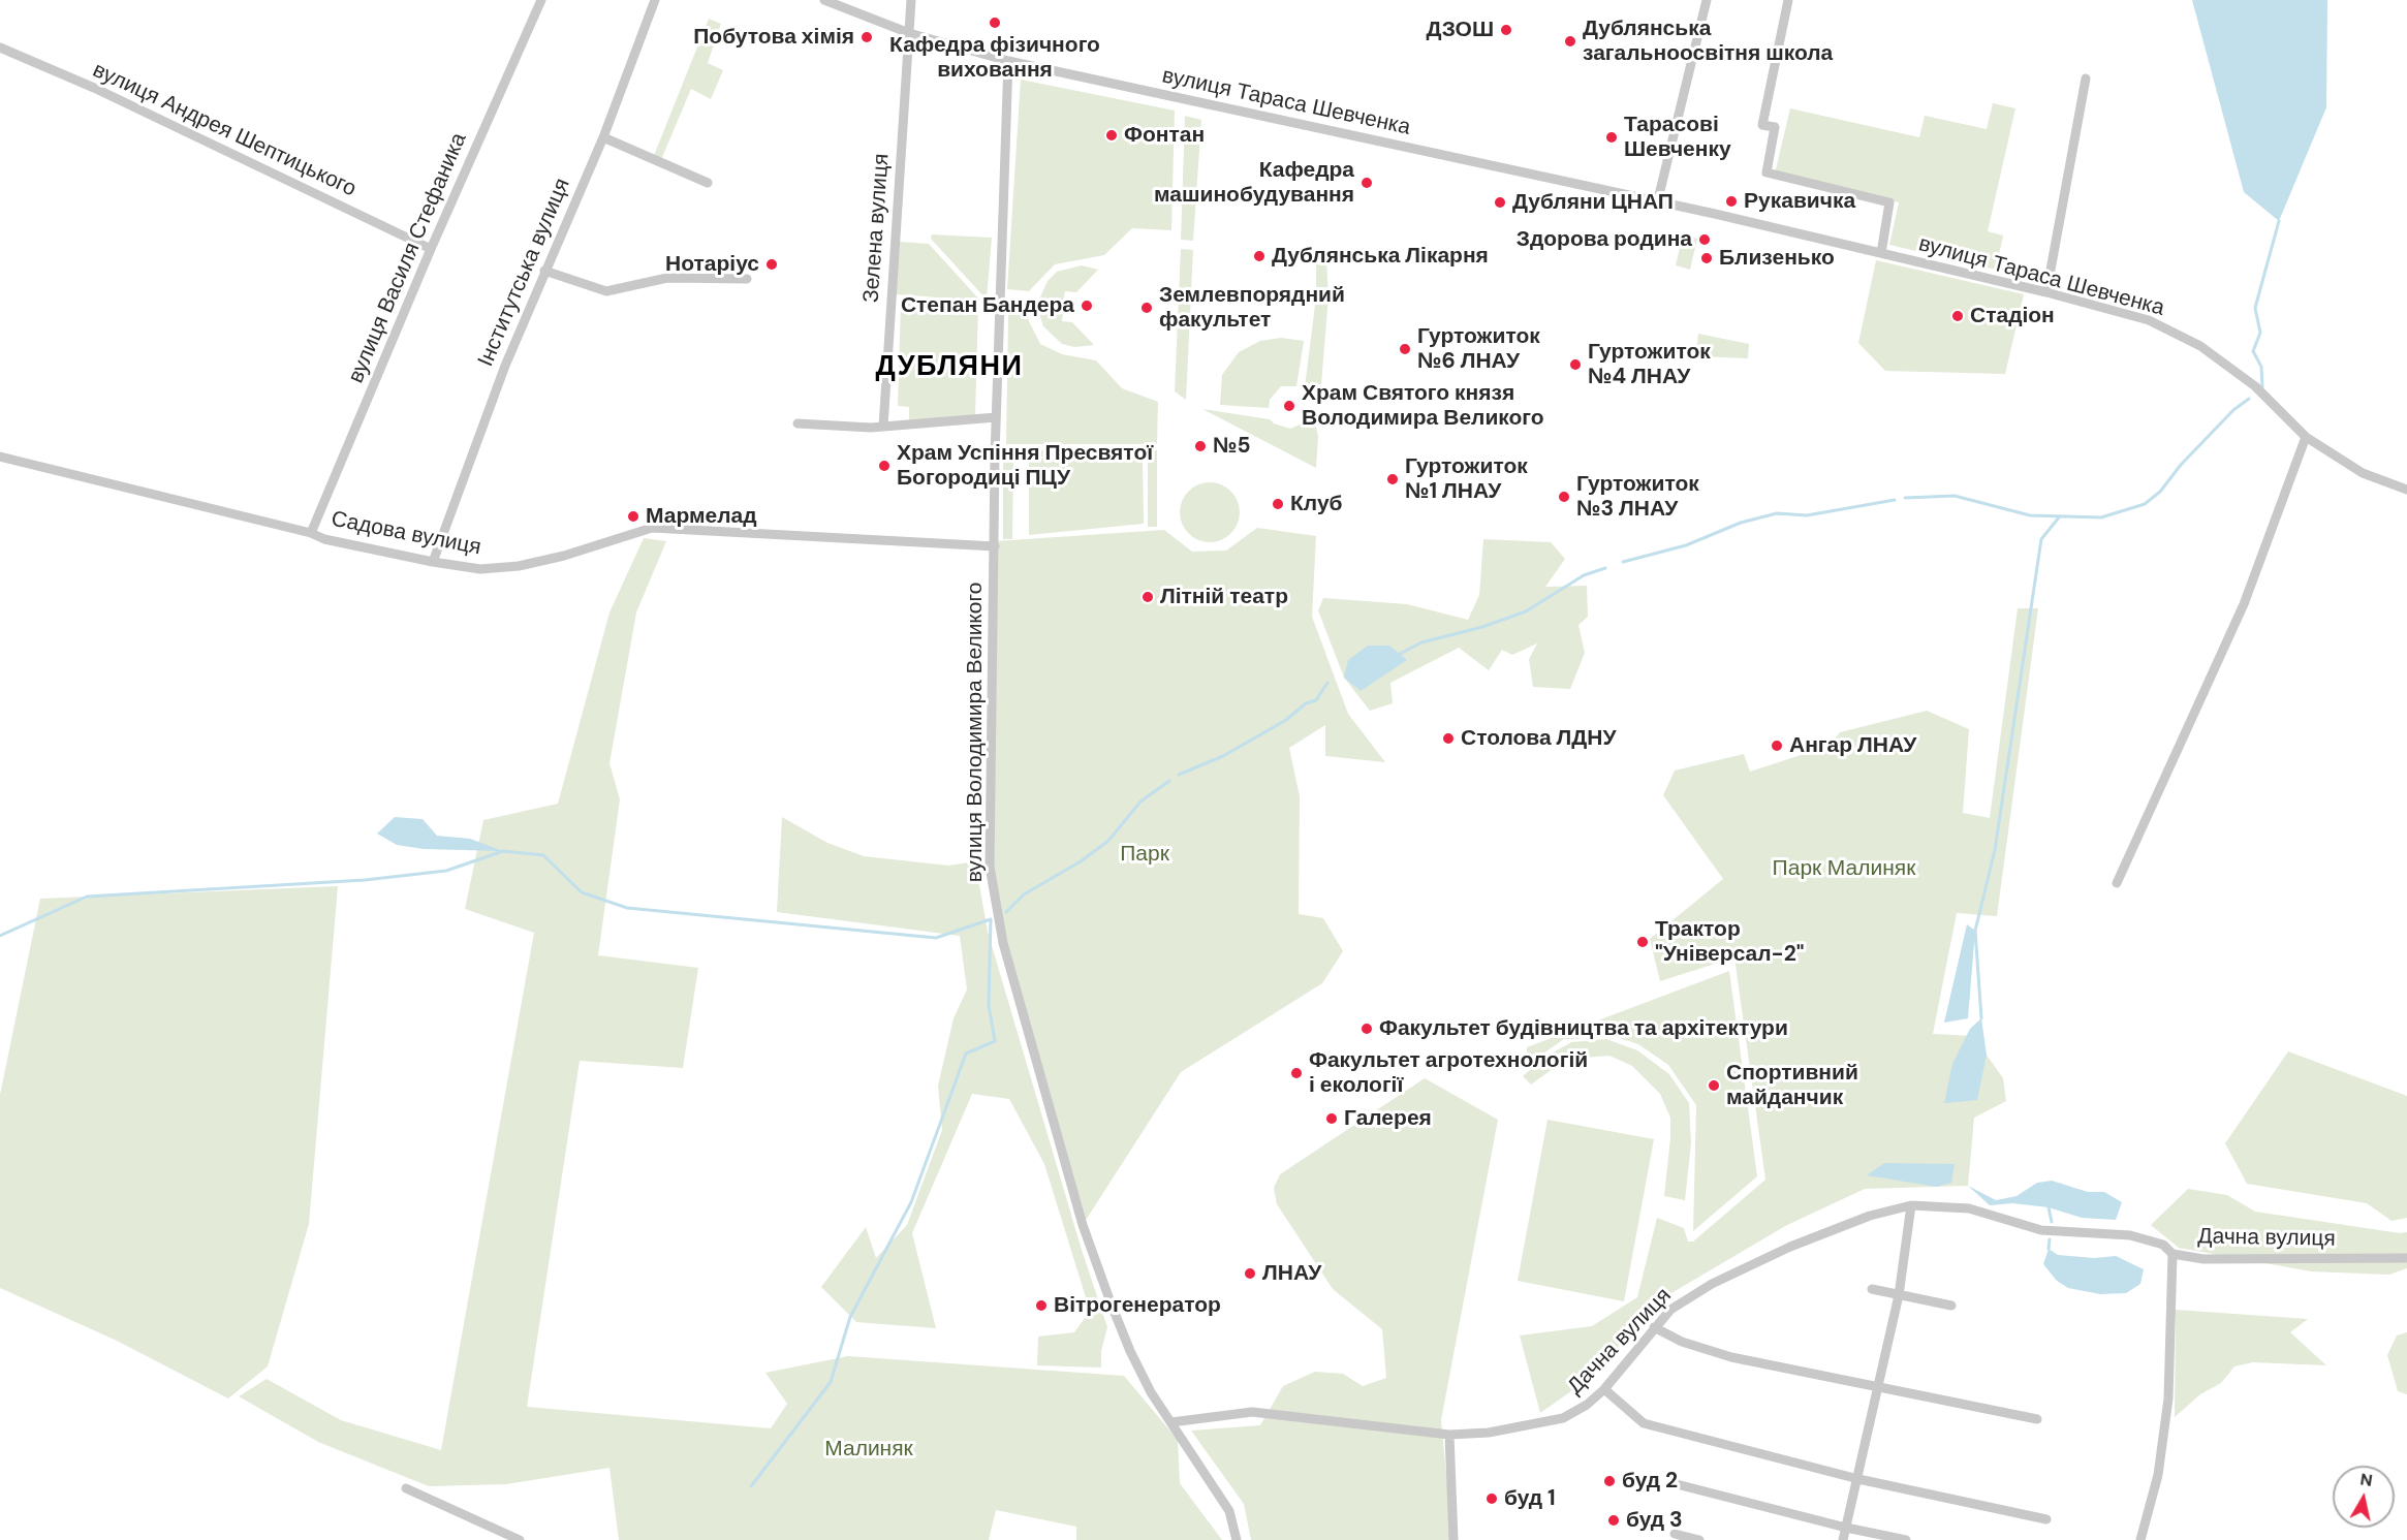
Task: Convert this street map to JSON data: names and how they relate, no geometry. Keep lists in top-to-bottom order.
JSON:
{
  "streets": {
    "street": [
      "вулиця Тараса Шевченка",
      "вулиця Андрея Шептицького",
      "Зелена вулиця",
      "вулиця Василя Стефаника",
      "Інститутська вулиця",
      "Садова вулиця",
      "вулиця Володимира Великого",
      "Дачна вулиця"
    ]
  },
  "crossings": [
    ["вулиця Тараса Шевченка", "Зелена вулиця"],
    ["вулиця Тараса Шевченка", "вулиця Володимира Великого"],
    ["вулиця Андрея Шептицького", "вулиця Василя Стефаника"],
    ["вулиця Василя Стефаника", "Садова вулиця"],
    ["Інститутська вулиця", "Садова вулиця"],
    ["Садова вулиця", "вулиця Володимира Великого"],
    ["вулиця Володимира Великого", "Дачна вулиця"]
  ],
  "districts": ["ДУБЛЯНИ"],
  "parks": ["Парк", "Парк Малиняк", "Малиняк"],
  "places": [
    "Кафедра фізичного виховання",
    "ДЗОШ",
    "Побутова хімія",
    "Дублянська загальноосвітня школа",
    "Фонтан",
    "Тарасові Шевченку",
    "Кафедра машинобудування",
    "Рукавичка",
    "Дубляни ЦНАП",
    "Здорова родина",
    "Дублянська Лікарня",
    "Близенько",
    "Нотаріус",
    "Степан Бандера",
    "Землевпорядний факультет",
    "Стадіон",
    "Гуртожиток №6 ЛНАУ",
    "Гуртожиток №4 ЛНАУ",
    "Храм Святого князя Володимира Великого",
    "№5",
    "Храм Успіння Пресвятої Богородиці ПЦУ",
    "Гуртожиток №1 ЛНАУ",
    "Гуртожиток №3 ЛНАУ",
    "Клуб",
    "Мармелад",
    "Літній театр",
    "Столова ЛДНУ",
    "Ангар ЛНАУ",
    "Трактор \"Універсал-2\"",
    "Факультет будівництва та архітектури",
    "Факультет агротехнологій і екології",
    "Спортивний майданчик",
    "Галерея",
    "ЛНАУ",
    "Вітрогенератор",
    "буд 2",
    "буд 1",
    "буд 3"
  ],
  "north": "top"
}
